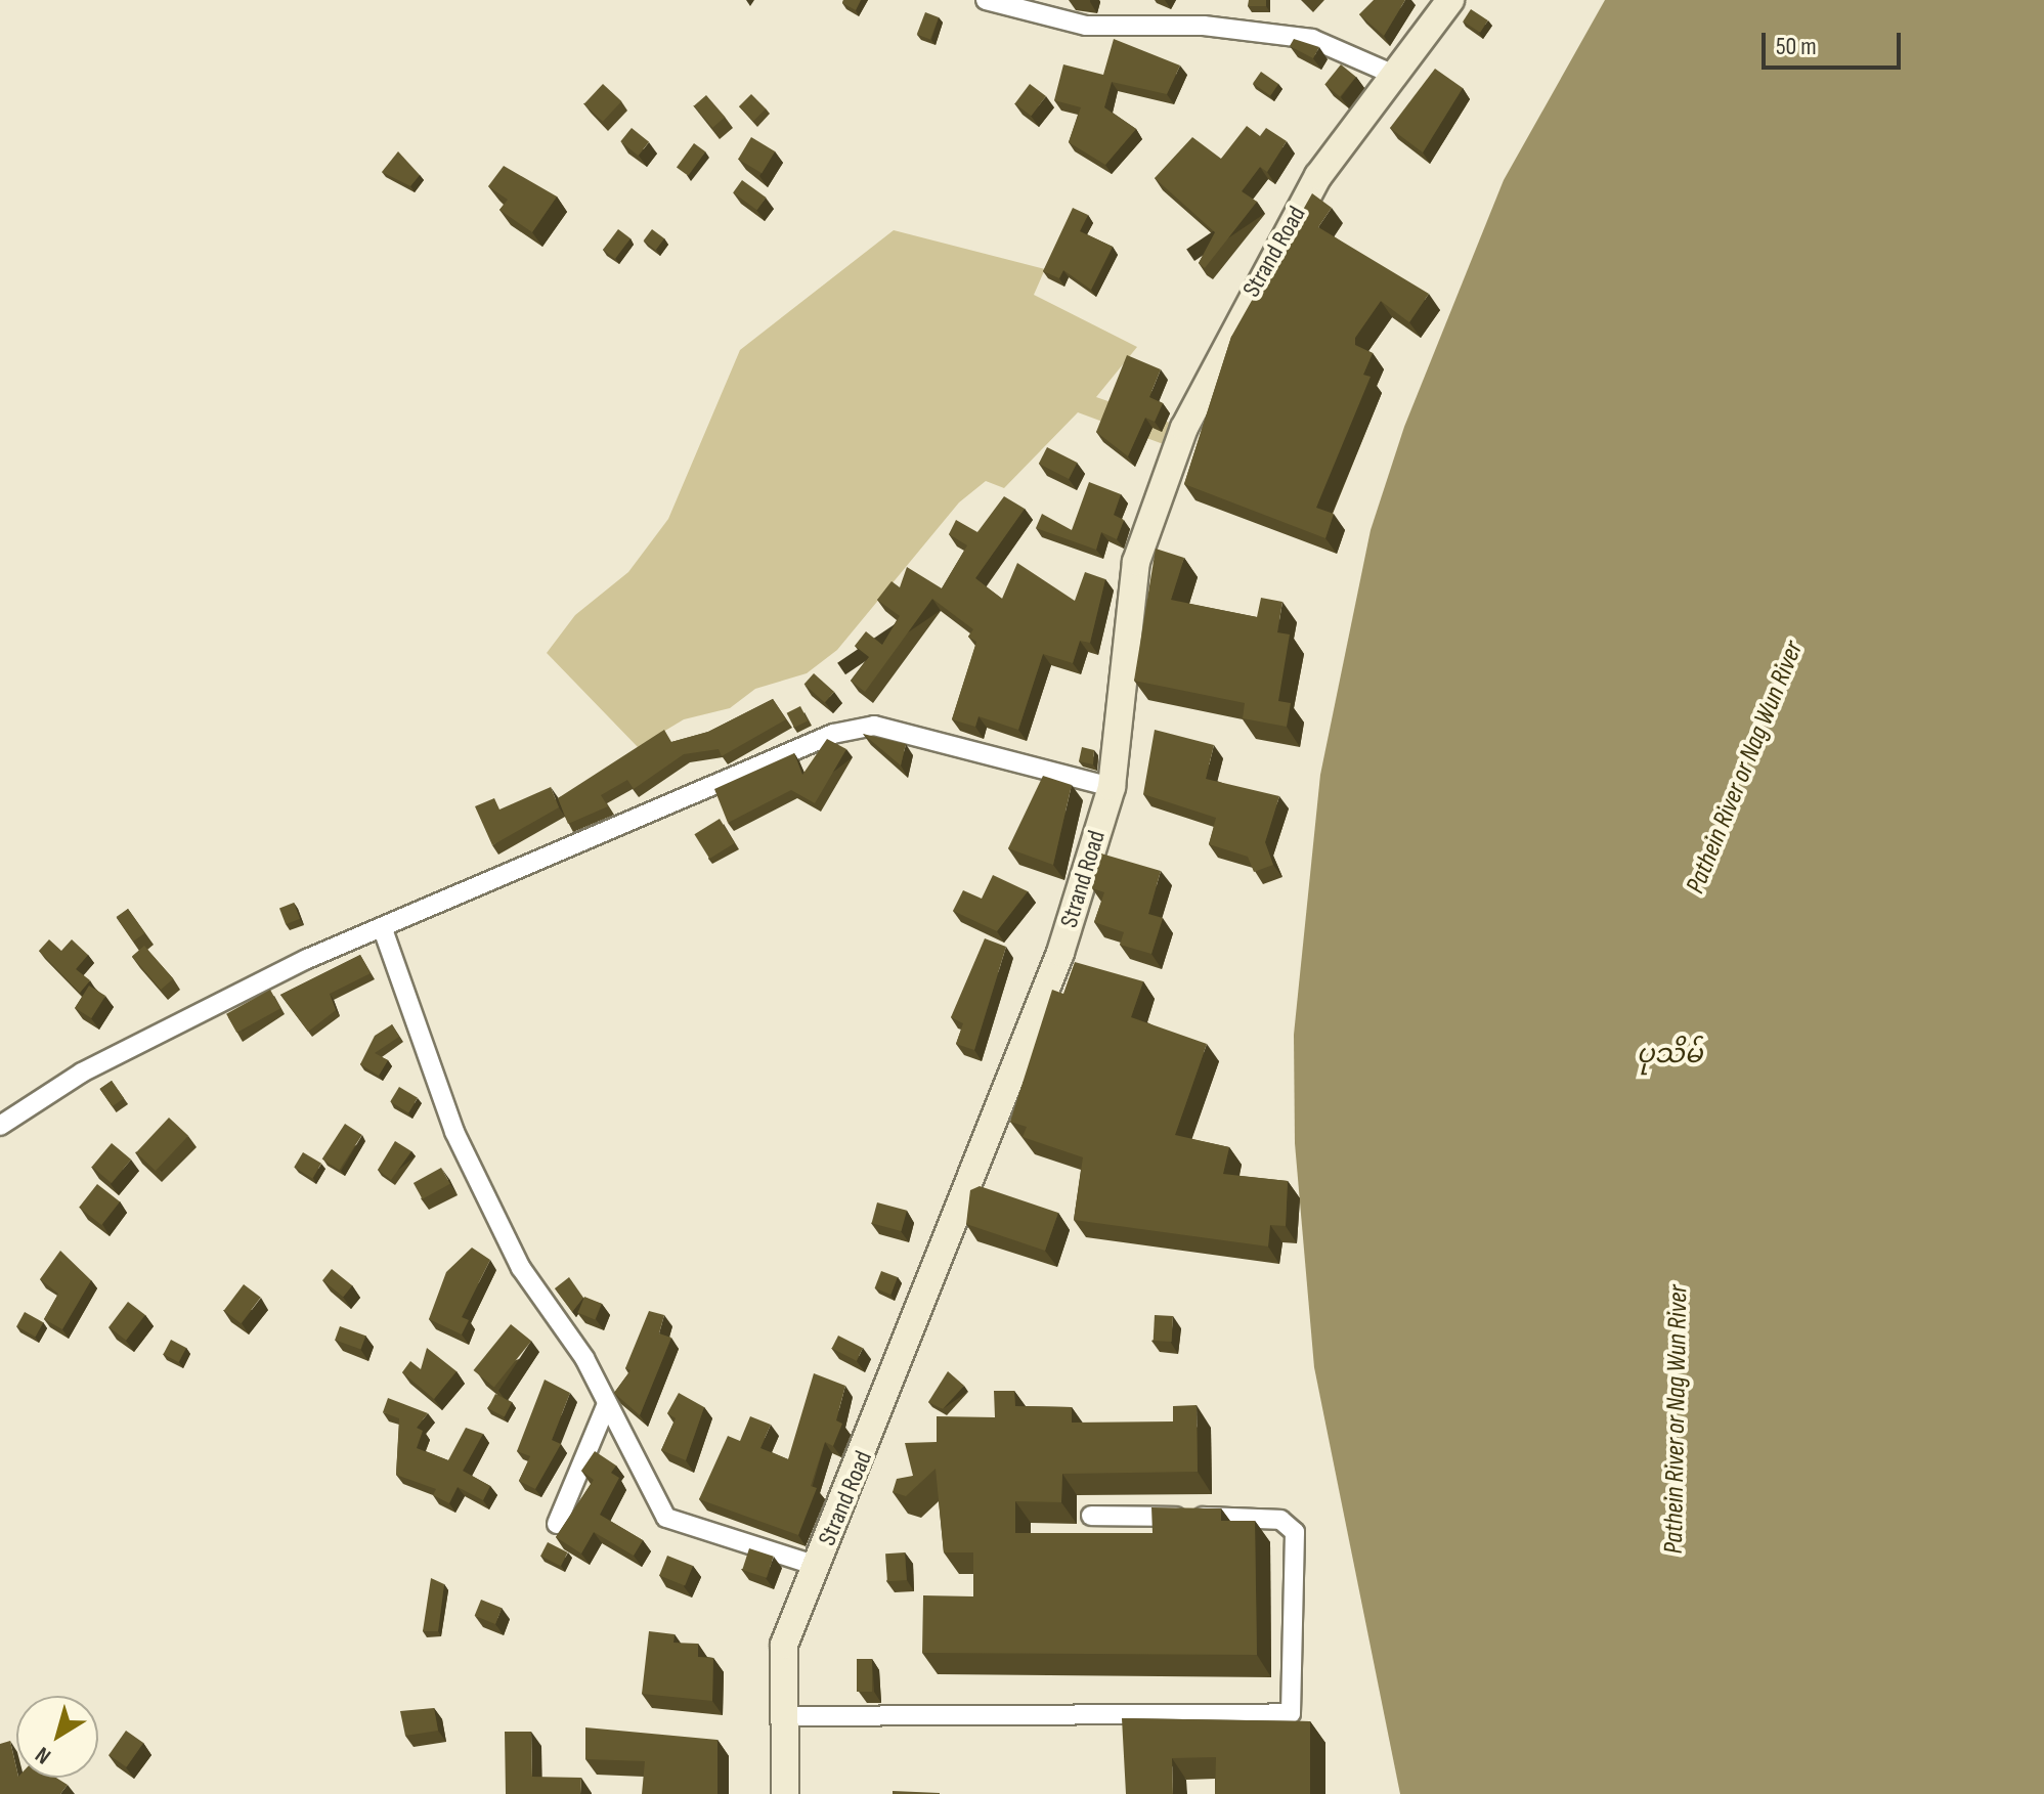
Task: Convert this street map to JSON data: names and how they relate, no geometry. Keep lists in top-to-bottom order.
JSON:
{
  "streets": {
    "main road": ["Strand Road"]
  },
  "water": ["Pathein River or Nag Wun River", "ပုသိမ်"],
  "scale_bar": "50 m",
  "north": "bottom left"
}
